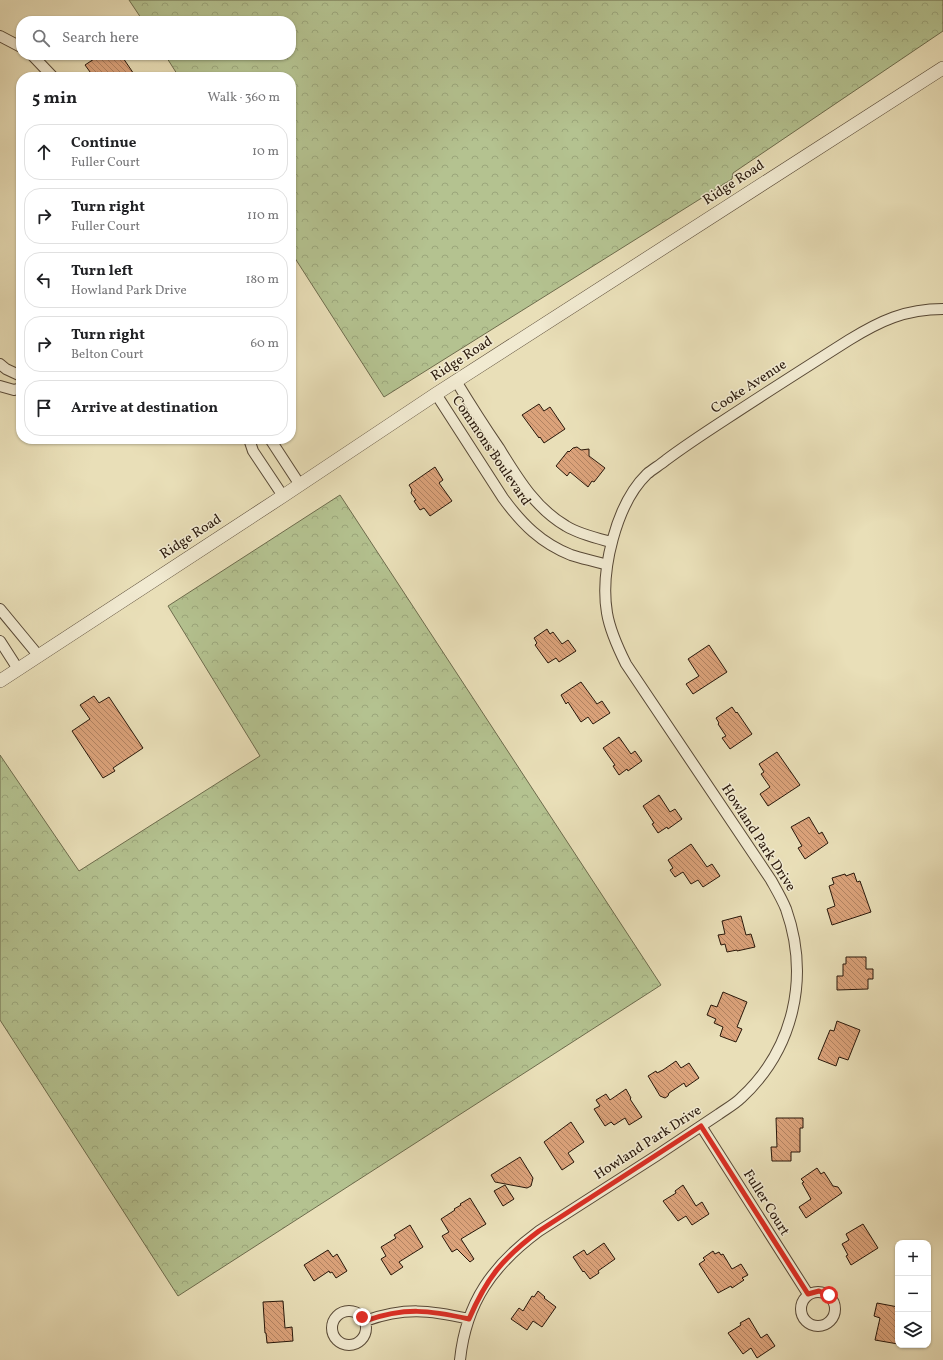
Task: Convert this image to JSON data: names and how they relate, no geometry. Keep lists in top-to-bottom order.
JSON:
{
  "streets": {
    "street": [
      "Ridge Road",
      "Cooke Avenue",
      "Commons Boulevard",
      "Howland Park Drive",
      "Fuller Court"
    ]
  },
  "crossings": [
    ["Ridge Road", "Commons Boulevard"],
    ["Cooke Avenue", "Commons Boulevard"],
    ["Cooke Avenue", "Howland Park Drive"],
    ["Commons Boulevard", "Howland Park Drive"],
    ["Howland Park Drive", "Fuller Court"]
  ],
  "page": {
    "search": "Search here",
    "heading": ["5 min", "Walk · 360 m"],
    "list": [
      ["Continue", "Fuller Court", "10 m"],
      ["Turn right", "Fuller Court", "110 m"],
      ["Turn left", "Howland Park Drive", "180 m"],
      ["Turn right", "Belton Court", "60 m"],
      "Arrive at destination"
    ],
    "map_buttons": ["+", "−"]
  }
}
